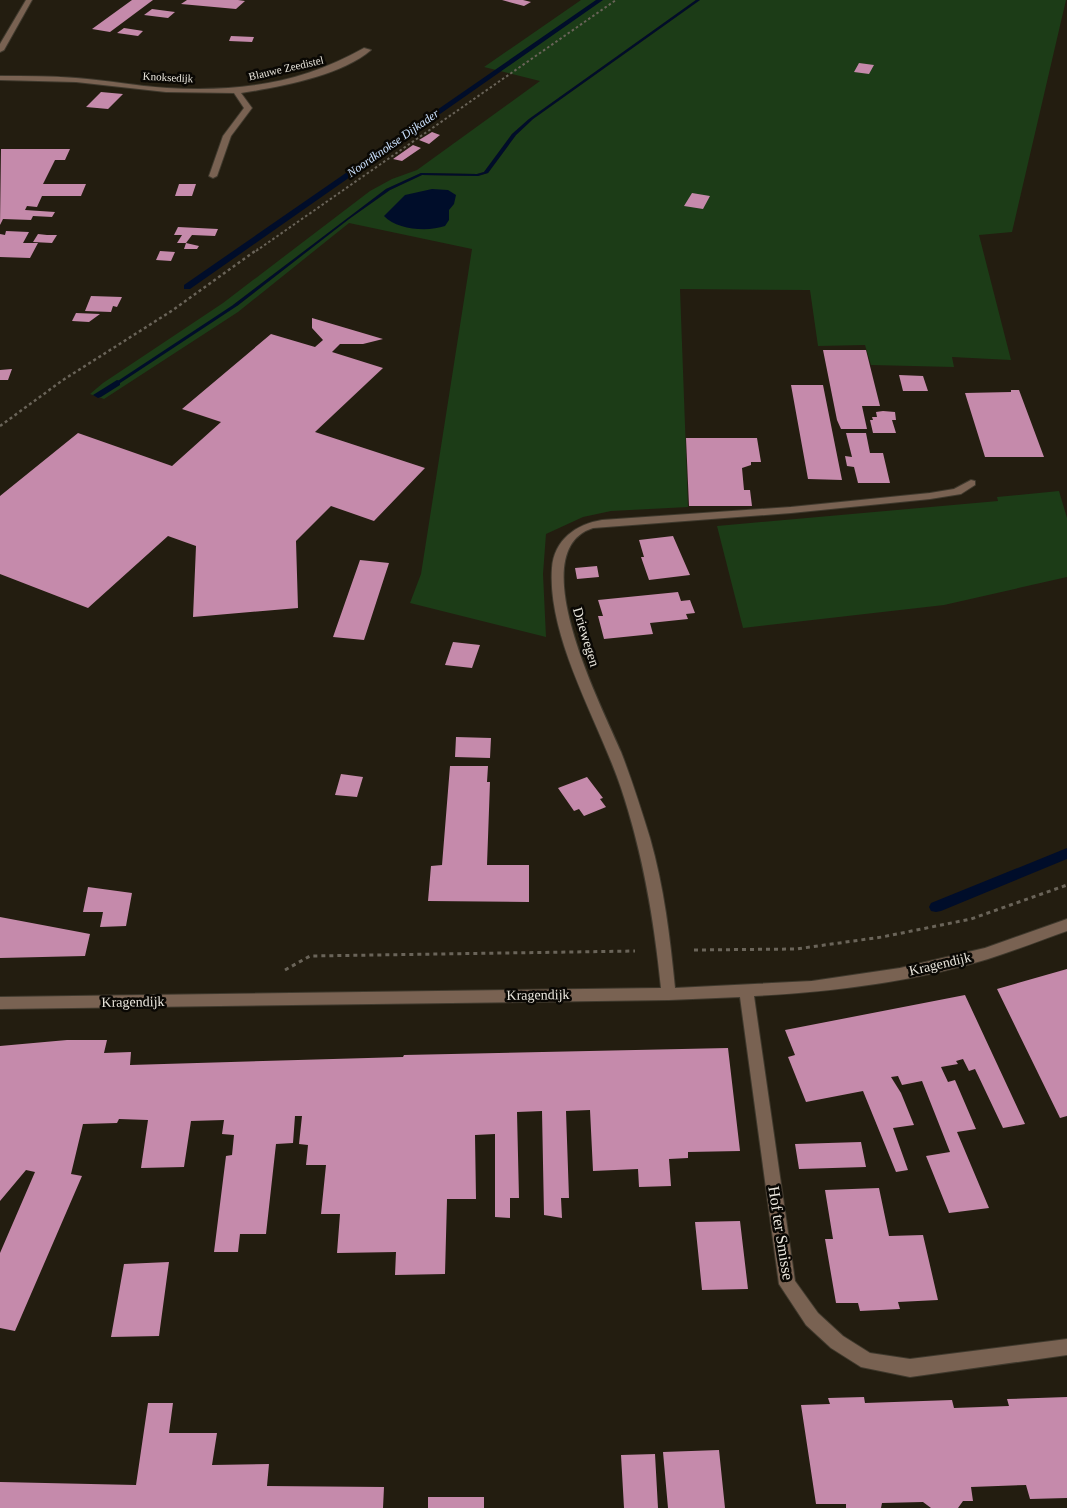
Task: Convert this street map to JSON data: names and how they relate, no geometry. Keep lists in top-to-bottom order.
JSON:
{
  "streets": {
    "street": [
      "Blauwe Zeedistel",
      "Knoksedijk",
      "Driewegen",
      "Kragendijk",
      "Hof ter Smisse"
    ]
  },
  "crossings": [
    ["Blauwe Zeedistel", "Knoksedijk"],
    ["Driewegen", "Kragendijk"],
    ["Kragendijk", "Hof ter Smisse"]
  ],
  "water": ["Noordknokse Dijkader"]
}
